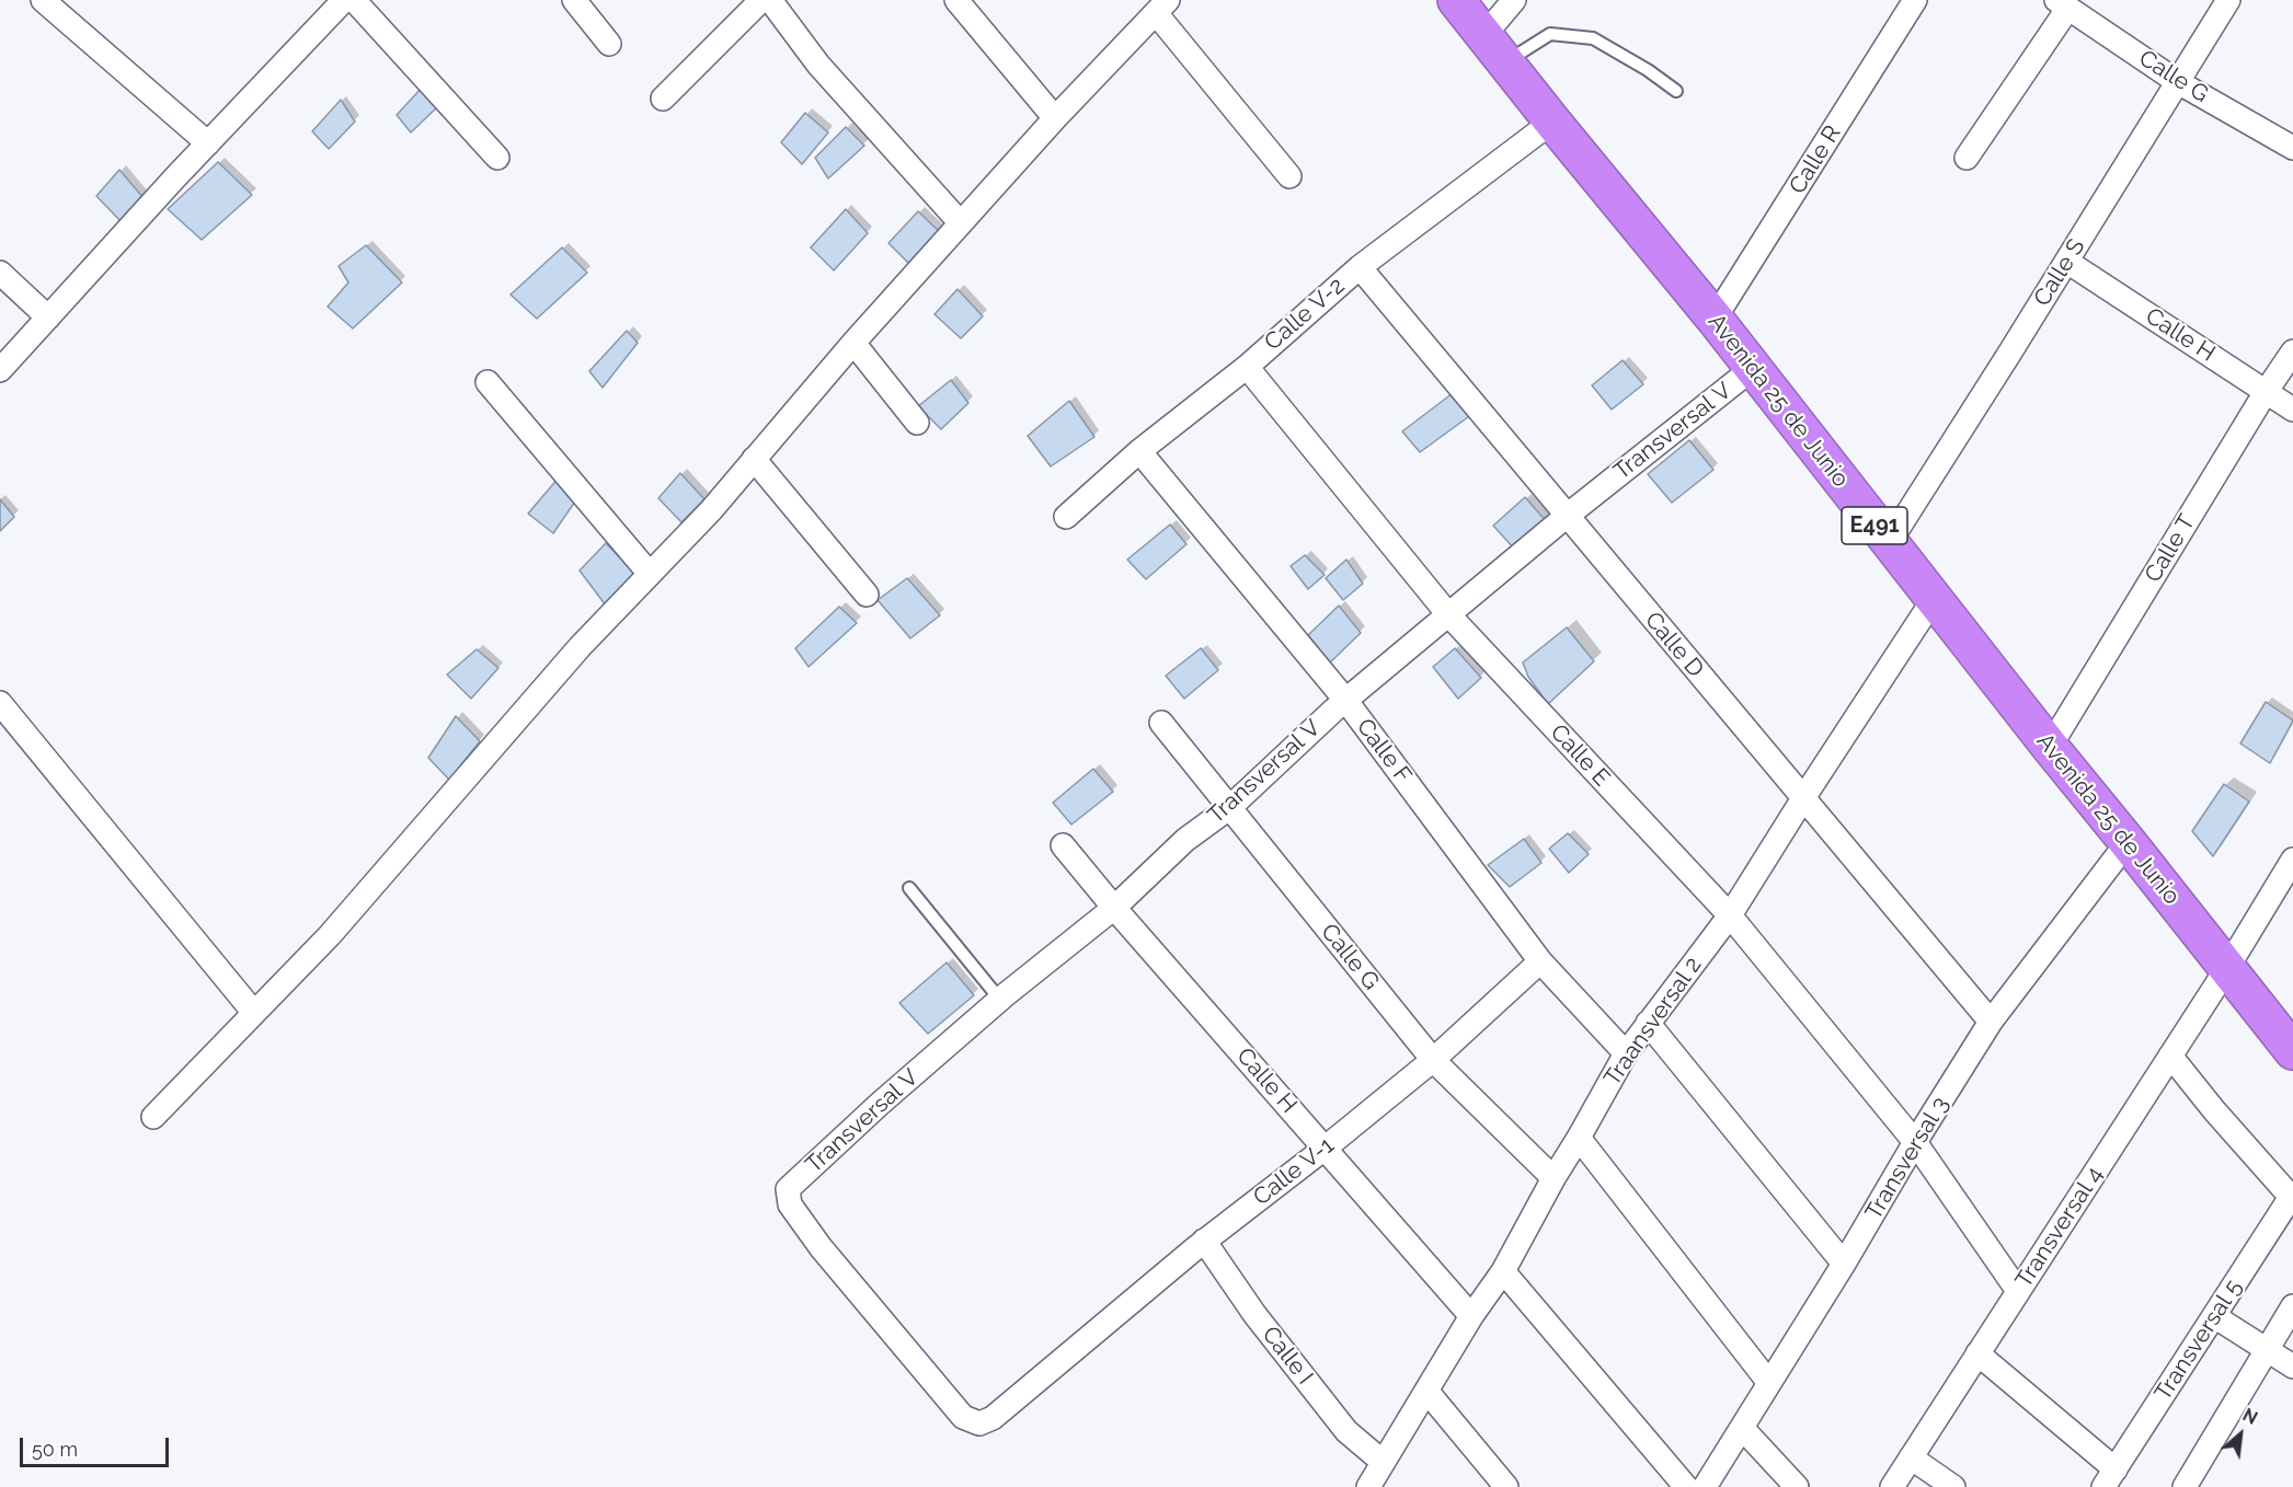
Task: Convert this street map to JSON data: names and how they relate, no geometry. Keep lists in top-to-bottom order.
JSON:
{
  "streets": {
    "highway": ["Avenida 25 de Junio", "E491"],
    "street": [
      "Calle G",
      "Calle R",
      "Calle S",
      "Calle V-2",
      "Calle H",
      "Transversal V",
      "Calle T",
      "Calle D",
      "Calle F",
      "Calle E",
      "Traansversal 2",
      "Transversal 3",
      "Calle V-1",
      "Transversal 4",
      "Transversal 5",
      "Calle I"
    ]
  },
  "crossings": [
    ["Calle G", "Calle S"],
    ["Calle G", "Transversal V"],
    ["Calle G", "Traansversal 2"],
    ["Calle G", "Calle V-1"],
    ["Calle R", "Avenida 25 de Junio"],
    ["Calle S", "Calle H"],
    ["Calle S", "Avenida 25 de Junio"],
    ["Calle V-2", "Avenida 25 de Junio"],
    ["Calle V-2", "Calle D"],
    ["Calle V-2", "Calle F"],
    ["Calle V-2", "Calle E"],
    ["Calle H", "Transversal V"],
    ["Calle H", "Calle T"],
    ["Calle H", "Traansversal 2"],
    ["Calle H", "Calle V-1"],
    ["Avenida 25 de Junio", "Transversal V"],
    ["Avenida 25 de Junio", "Calle T"],
    ["Avenida 25 de Junio", "Traansversal 2"],
    ["Avenida 25 de Junio", "Transversal 3"],
    ["Avenida 25 de Junio", "Transversal 4"],
    ["Transversal V", "Calle D"],
    ["Transversal V", "Calle F"],
    ["Transversal V", "Calle E"],
    ["Transversal V", "Calle V-1"],
    ["Calle D", "Traansversal 2"],
    ["Calle D", "Transversal 3"],
    ["Calle F", "Traansversal 2"],
    ["Calle F", "Calle V-1"],
    ["Calle E", "Traansversal 2"],
    ["Calle E", "Transversal 3"],
    ["Calle E", "Transversal 4"],
    ["Traansversal 2", "Calle I"],
    ["Calle V-1", "Calle I"]
  ],
  "scale_bar": "50 m",
  "north": "top right"
}
